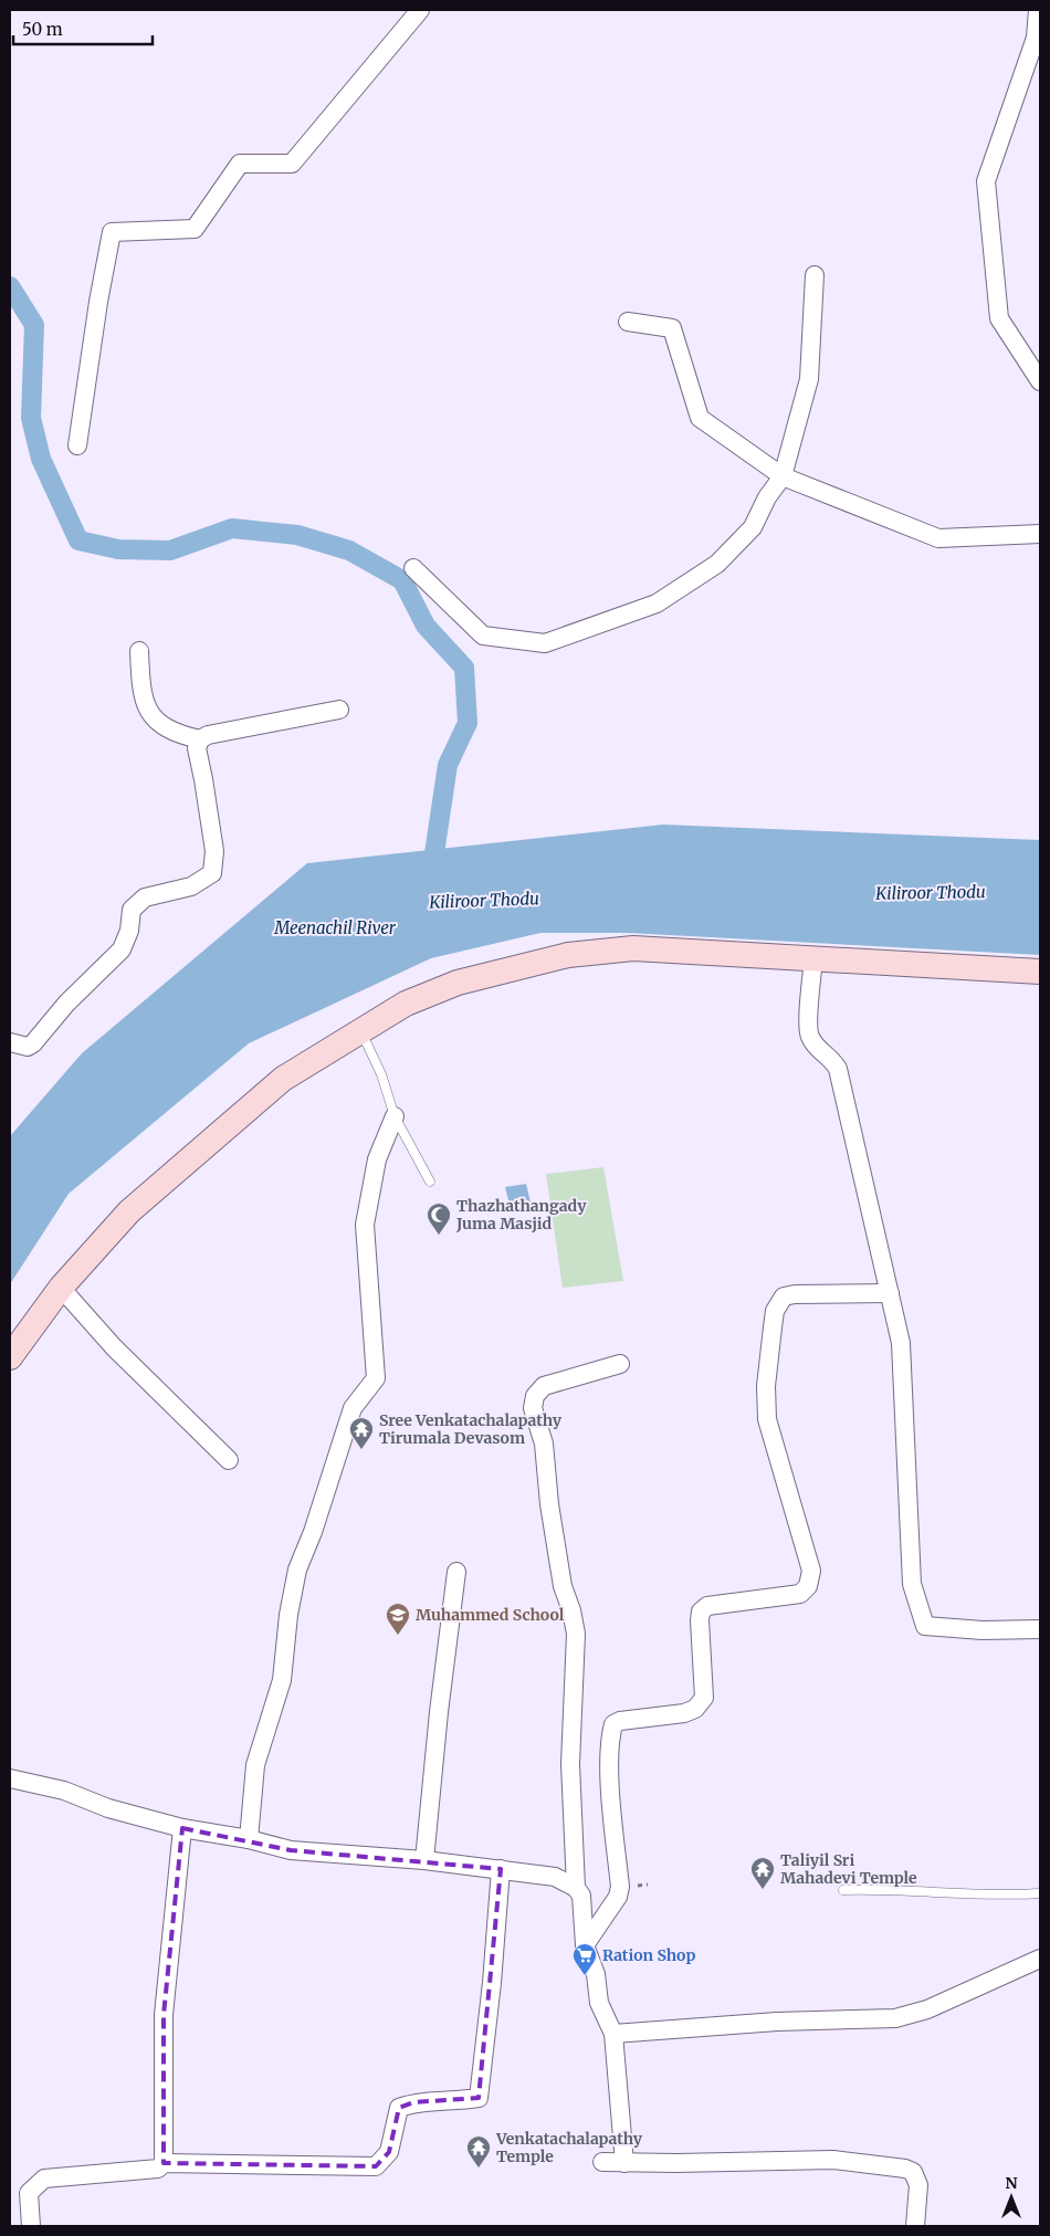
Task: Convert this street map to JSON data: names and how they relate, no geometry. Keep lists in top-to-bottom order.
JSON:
{
  "water": ["Kiliroor Thodu", "Meenachil River"],
  "places": {
    "mosque": ["Thazhathangady Juma Masjid"],
    "temple": ["Sree Venkatachalapathy Tirumala Devasom", "Taliyil Sri Mahadevi Temple", "Venkatachalapathy Temple"],
    "school or university": ["Muhammed School"],
    "supermarket": ["Ration Shop"]
  },
  "scale_bar": "50 m",
  "north": "top"
}
